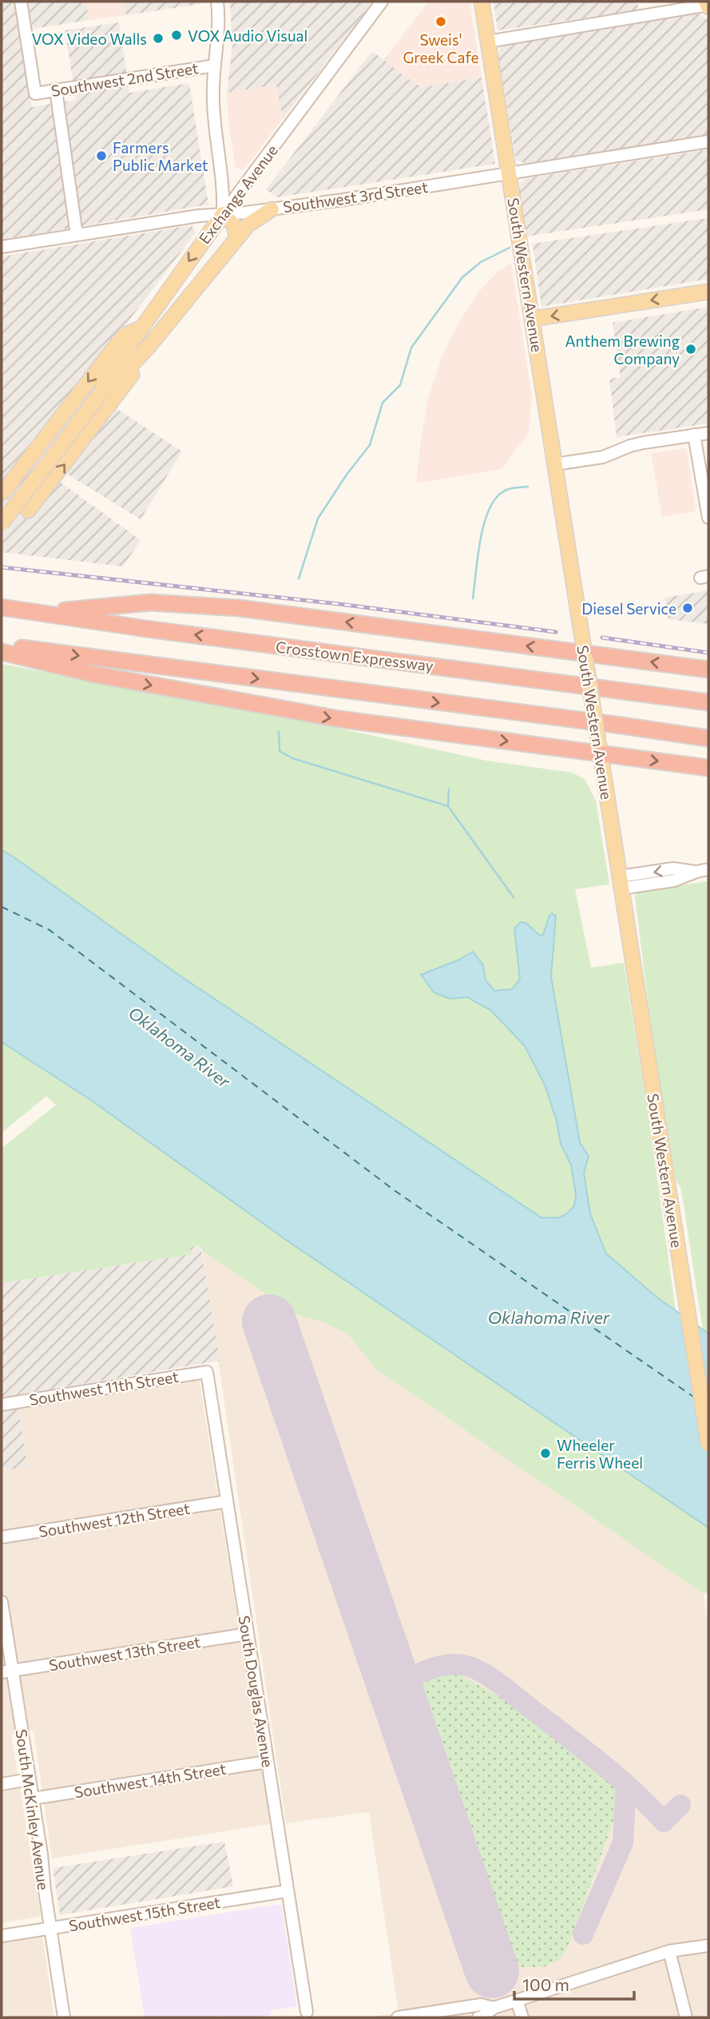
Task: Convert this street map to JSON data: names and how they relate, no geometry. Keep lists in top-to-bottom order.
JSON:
{
  "streets": {
    "highway": ["Crosstown Expressway"],
    "main road": ["Exchange Avenue", "South Western Avenue"],
    "street": [
      "Southwest 2nd Street",
      "Southwest 3rd Street",
      "Southwest 11th Street",
      "Southwest 12th Street",
      "Southwest 13th Street",
      "South Douglas Avenue",
      "Southwest 14th Street",
      "South McKinley Avenue",
      "Southwest 15th Street"
    ]
  },
  "crossings": [
    ["Exchange Avenue", "Southwest 3rd Street"],
    ["Southwest 3rd Street", "South Western Avenue"],
    ["Southwest 11th Street", "South Douglas Avenue"],
    ["Southwest 12th Street", "South Douglas Avenue"],
    ["Southwest 13th Street", "South Douglas Avenue"],
    ["Southwest 13th Street", "South McKinley Avenue"],
    ["South Douglas Avenue", "Southwest 14th Street"],
    ["South Douglas Avenue", "Southwest 15th Street"],
    ["Southwest 14th Street", "South McKinley Avenue"],
    ["South McKinley Avenue", "Southwest 15th Street"]
  ],
  "water": ["Oklahoma River"],
  "places": [
    "Sweis' Greek Cafe",
    "VOX Audio Visual",
    "VOX Video Walls",
    "Farmers Public Market",
    "Anthem Brewing Company",
    "Diesel Service",
    "Wheeler Ferris Wheel"
  ],
  "scale_bar": "100 m"
}
